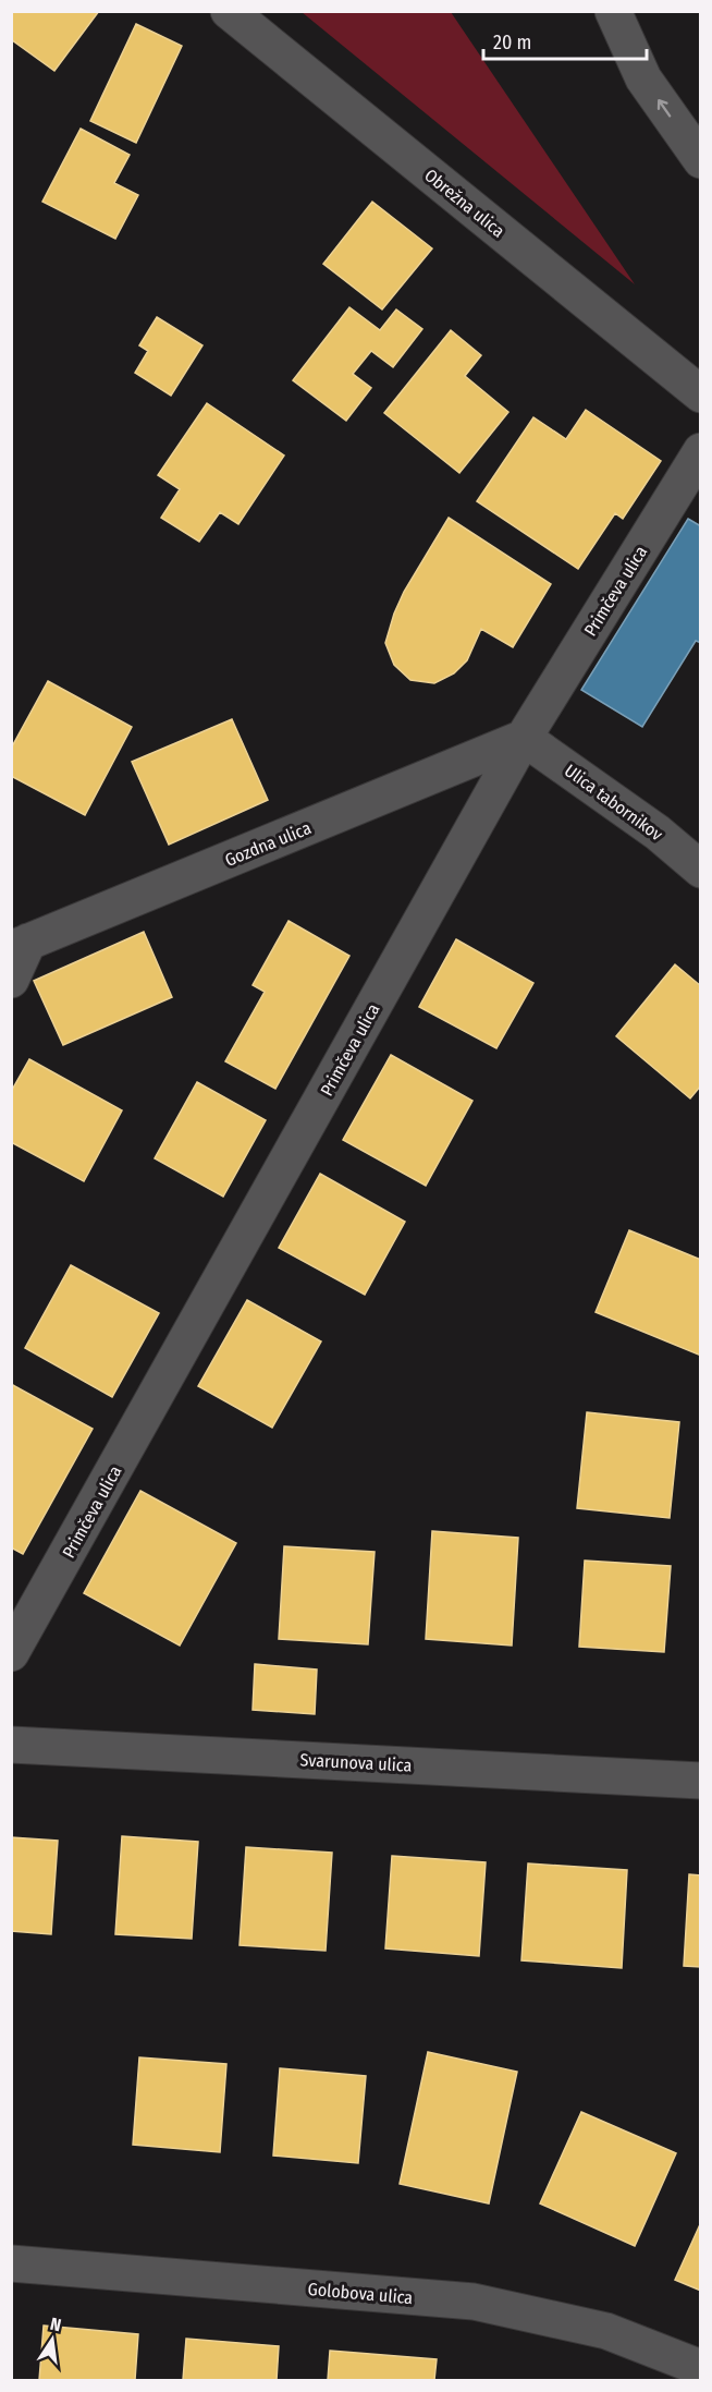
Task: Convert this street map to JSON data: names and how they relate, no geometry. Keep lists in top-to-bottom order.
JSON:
{
  "streets": {
    "street": [
      "Obrežna ulica",
      "Primčeva ulica",
      "Ulica tabornikov",
      "Gozdna ulica",
      "Svarunova ulica",
      "Golobova ulica"
    ]
  },
  "crossings": [
    ["Primčeva ulica", "Ulica tabornikov"],
    ["Primčeva ulica", "Gozdna ulica"],
    ["Ulica tabornikov", "Gozdna ulica"]
  ],
  "scale_bar": "20 m",
  "north": "top"
}
